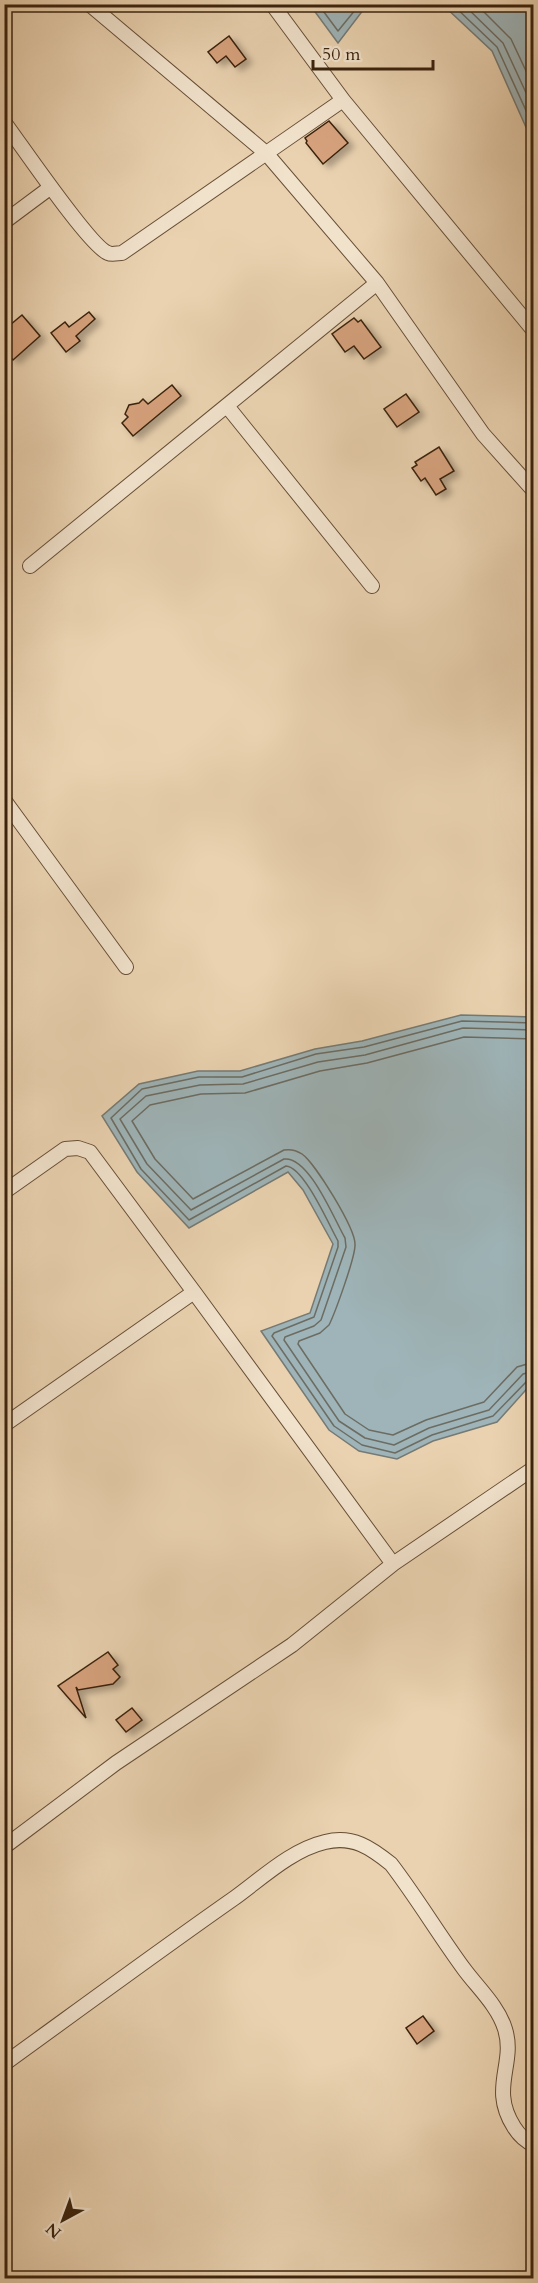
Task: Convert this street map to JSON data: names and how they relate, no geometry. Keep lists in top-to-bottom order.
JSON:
{
  "scale_bar": "50 m",
  "north": "bottom left"
}
